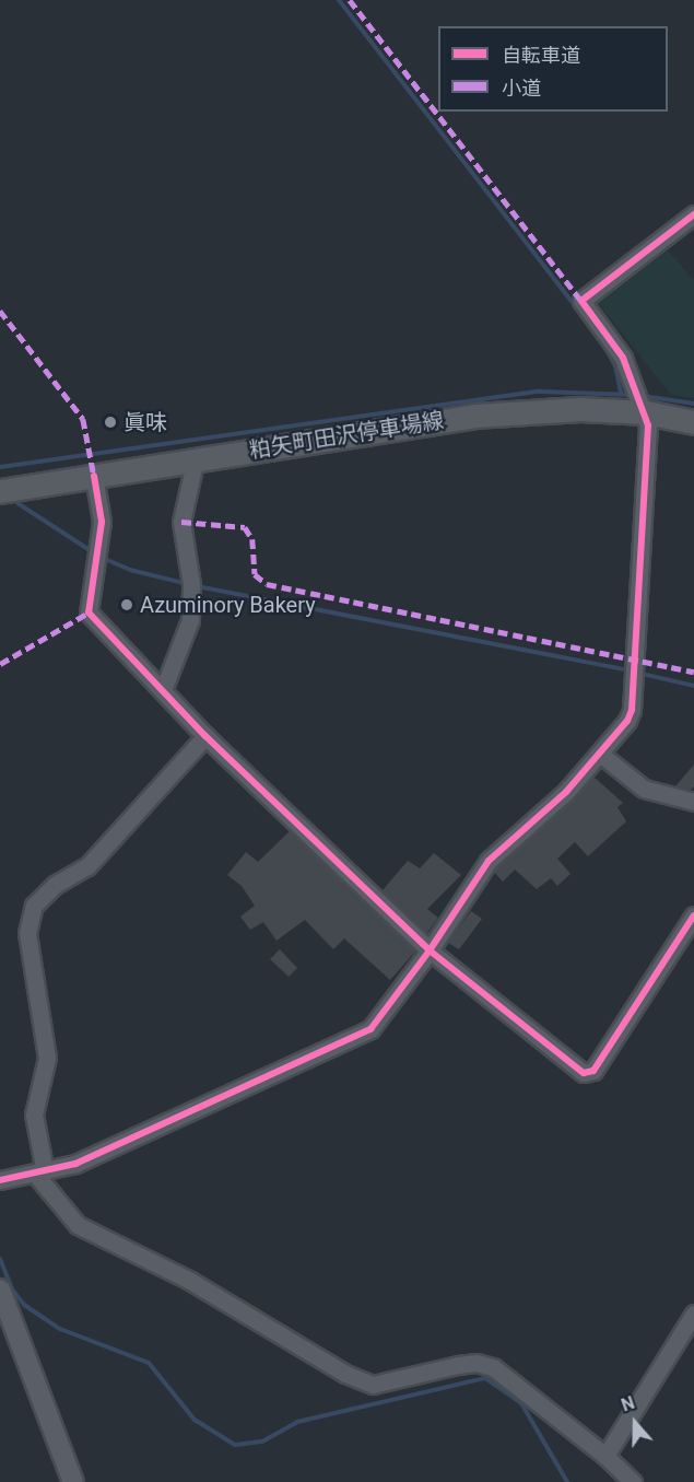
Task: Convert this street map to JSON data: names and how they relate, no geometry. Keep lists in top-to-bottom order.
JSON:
{
  "streets": {
    "main road": ["粕矢町田沢停車場線"]
  },
  "places": ["眞味", "Azuminory Bakery"],
  "legend": ["自転車道", "小道"],
  "north": "top"
}
